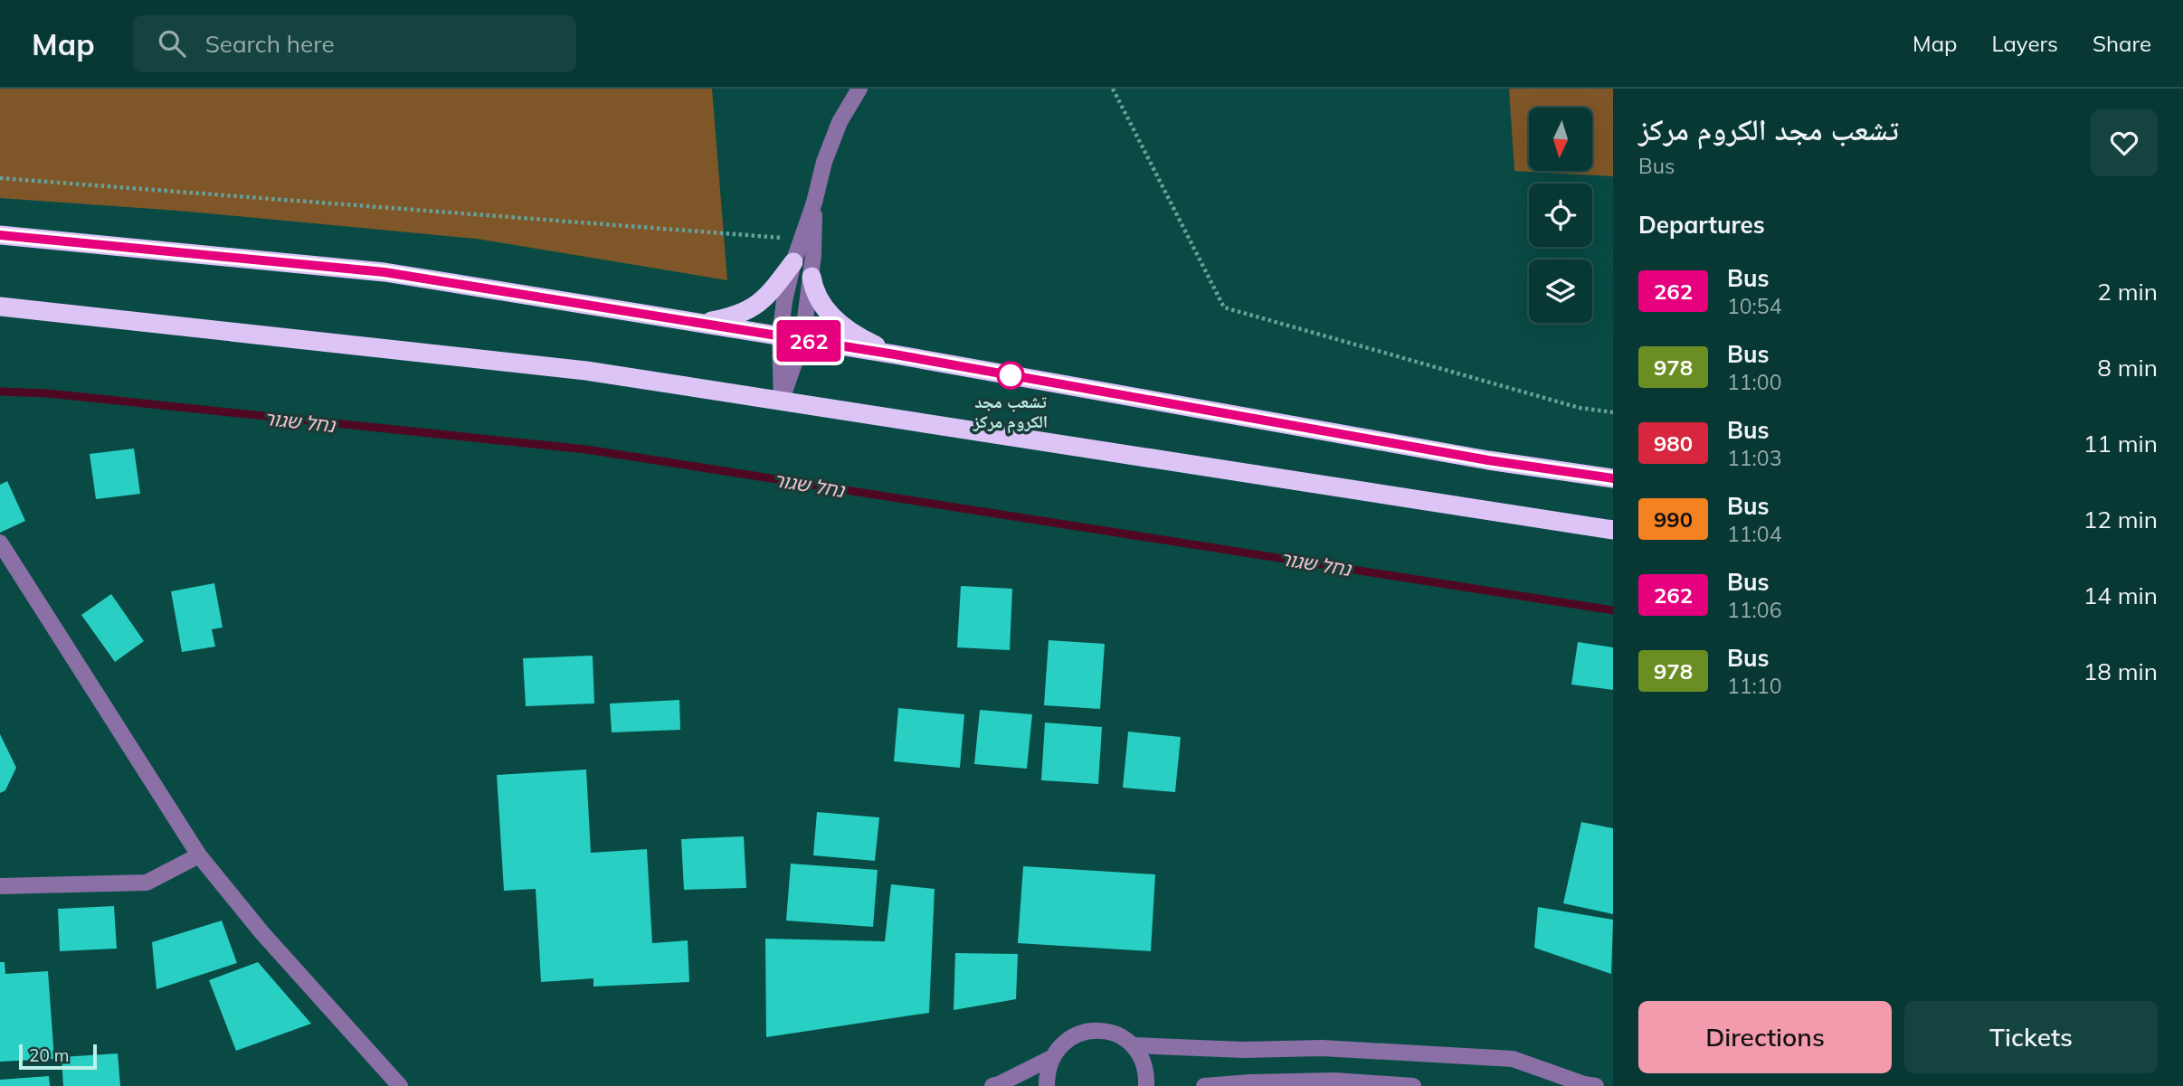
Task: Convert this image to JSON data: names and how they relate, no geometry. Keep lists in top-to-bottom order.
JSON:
{
  "water": ["נחל שגור"],
  "places": ["تشعب مجد الكروم مركز"],
  "lines": ["bus line 262"],
  "scale_bar": "20 m",
  "north": "bottom",
  "page": {
    "header": "Map",
    "search": "Search here",
    "nav": ["Map", "Layers", "Share"],
    "on_map": "262",
    "heading": [
      ["تشعب مجد الكروم مركز", "Bus"],
      "Departures"
    ],
    "list": [
      {
        "mark": "262",
        "name": "Bus",
        "note": "10:54",
        "value": "2 min"
      },
      {
        "mark": "978",
        "name": "Bus",
        "note": "11:00",
        "value": "8 min"
      },
      {
        "mark": "980",
        "name": "Bus",
        "note": "11:03",
        "value": "11 min"
      },
      {
        "mark": "990",
        "name": "Bus",
        "note": "11:04",
        "value": "12 min"
      },
      {
        "mark": "262",
        "name": "Bus",
        "note": "11:06",
        "value": "14 min"
      },
      {
        "mark": "978",
        "name": "Bus",
        "note": "11:10",
        "value": "18 min"
      }
    ],
    "buttons": ["Directions", "Tickets"],
    "scale": "20 m"
  }
}
